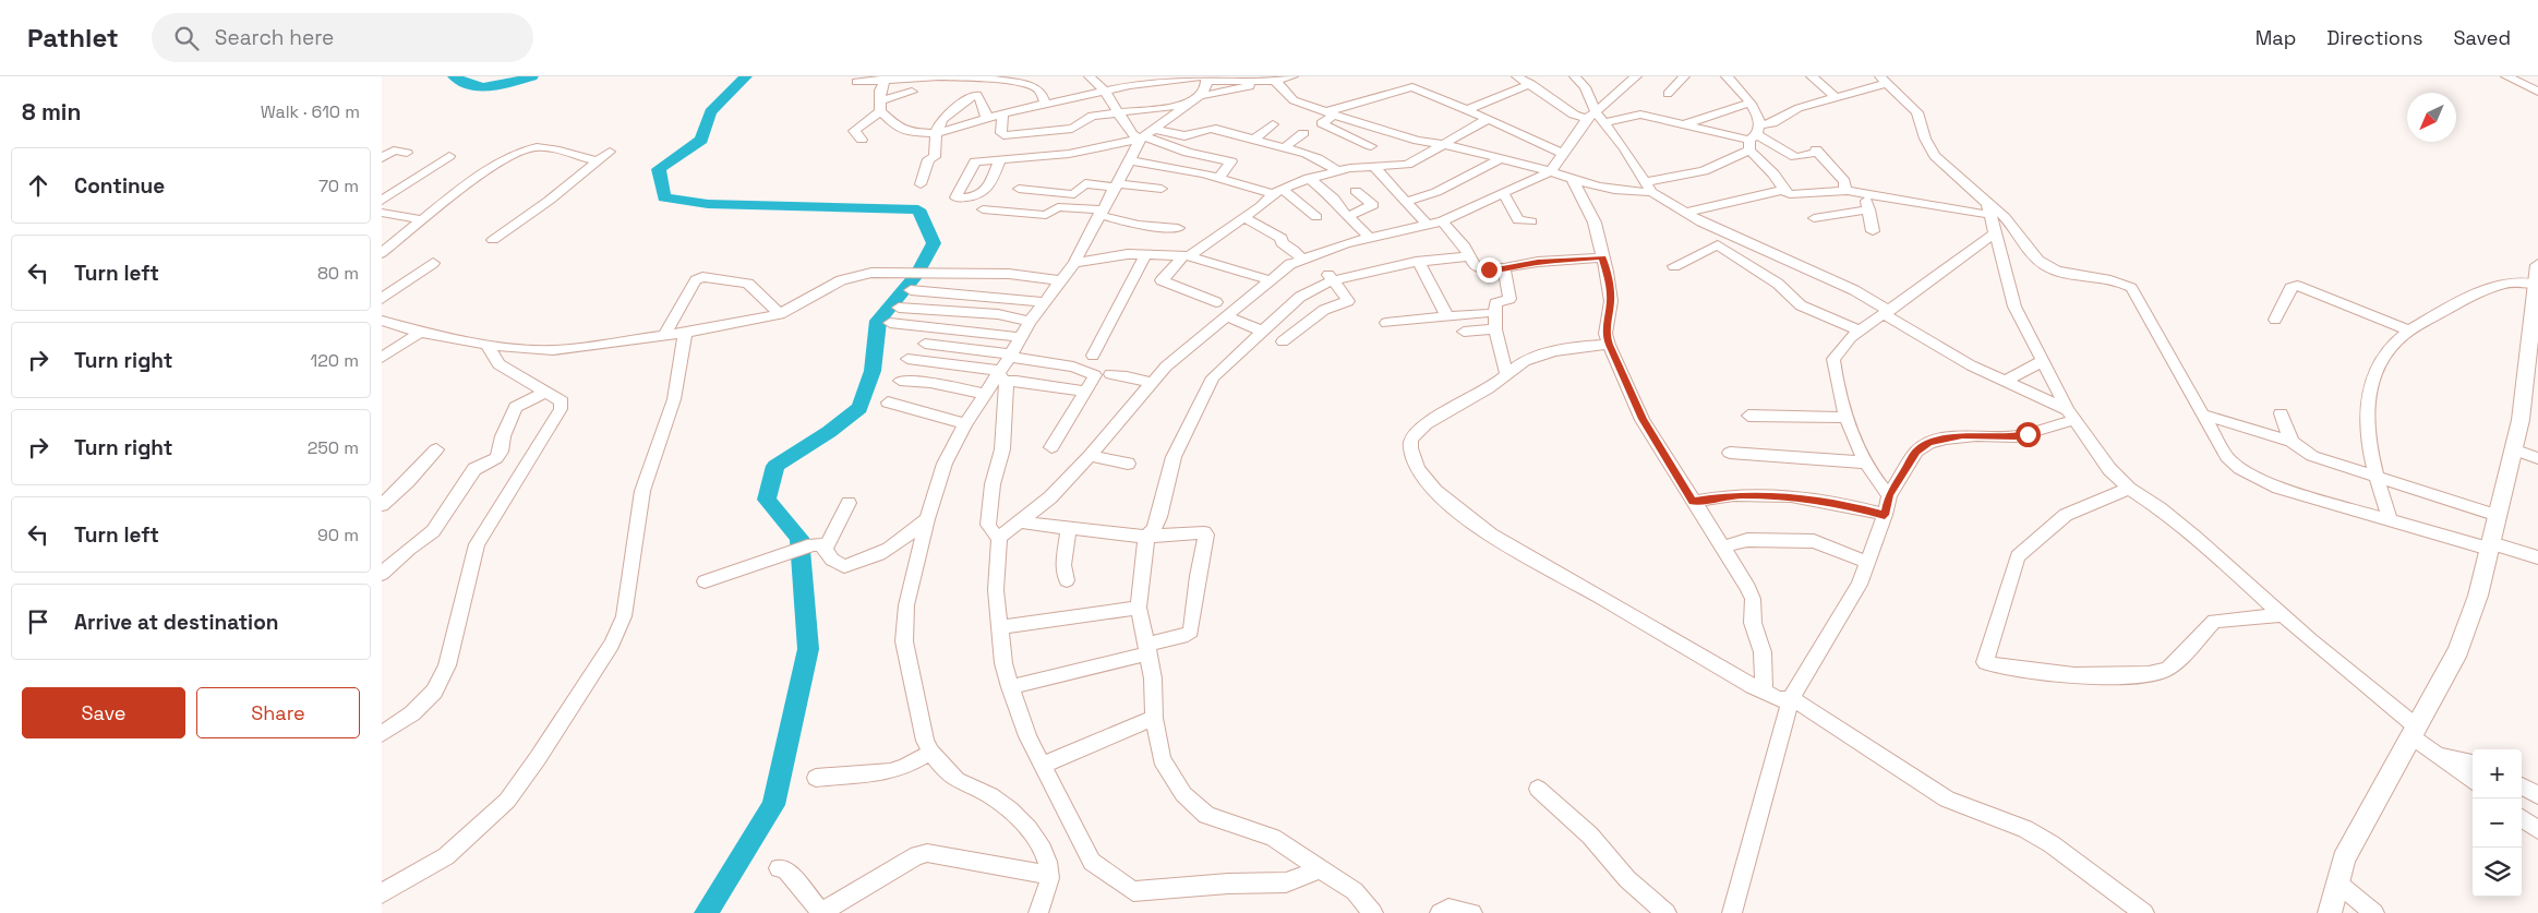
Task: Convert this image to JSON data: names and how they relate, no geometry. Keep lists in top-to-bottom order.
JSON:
{
  "north": "bottom left",
  "page": {
    "header": "Pathlet",
    "search": "Search here",
    "nav": ["Map", "Directions", "Saved"],
    "heading": ["8 min", "Walk · 610 m"],
    "list": [
      ["Continue", "70 m"],
      ["Turn left", "80 m"],
      ["Turn right", "120 m"],
      ["Turn right", "250 m"],
      ["Turn left", "90 m"],
      "Arrive at destination"
    ],
    "buttons": ["Save", "Share"],
    "map_buttons": ["+", "−"]
  }
}
